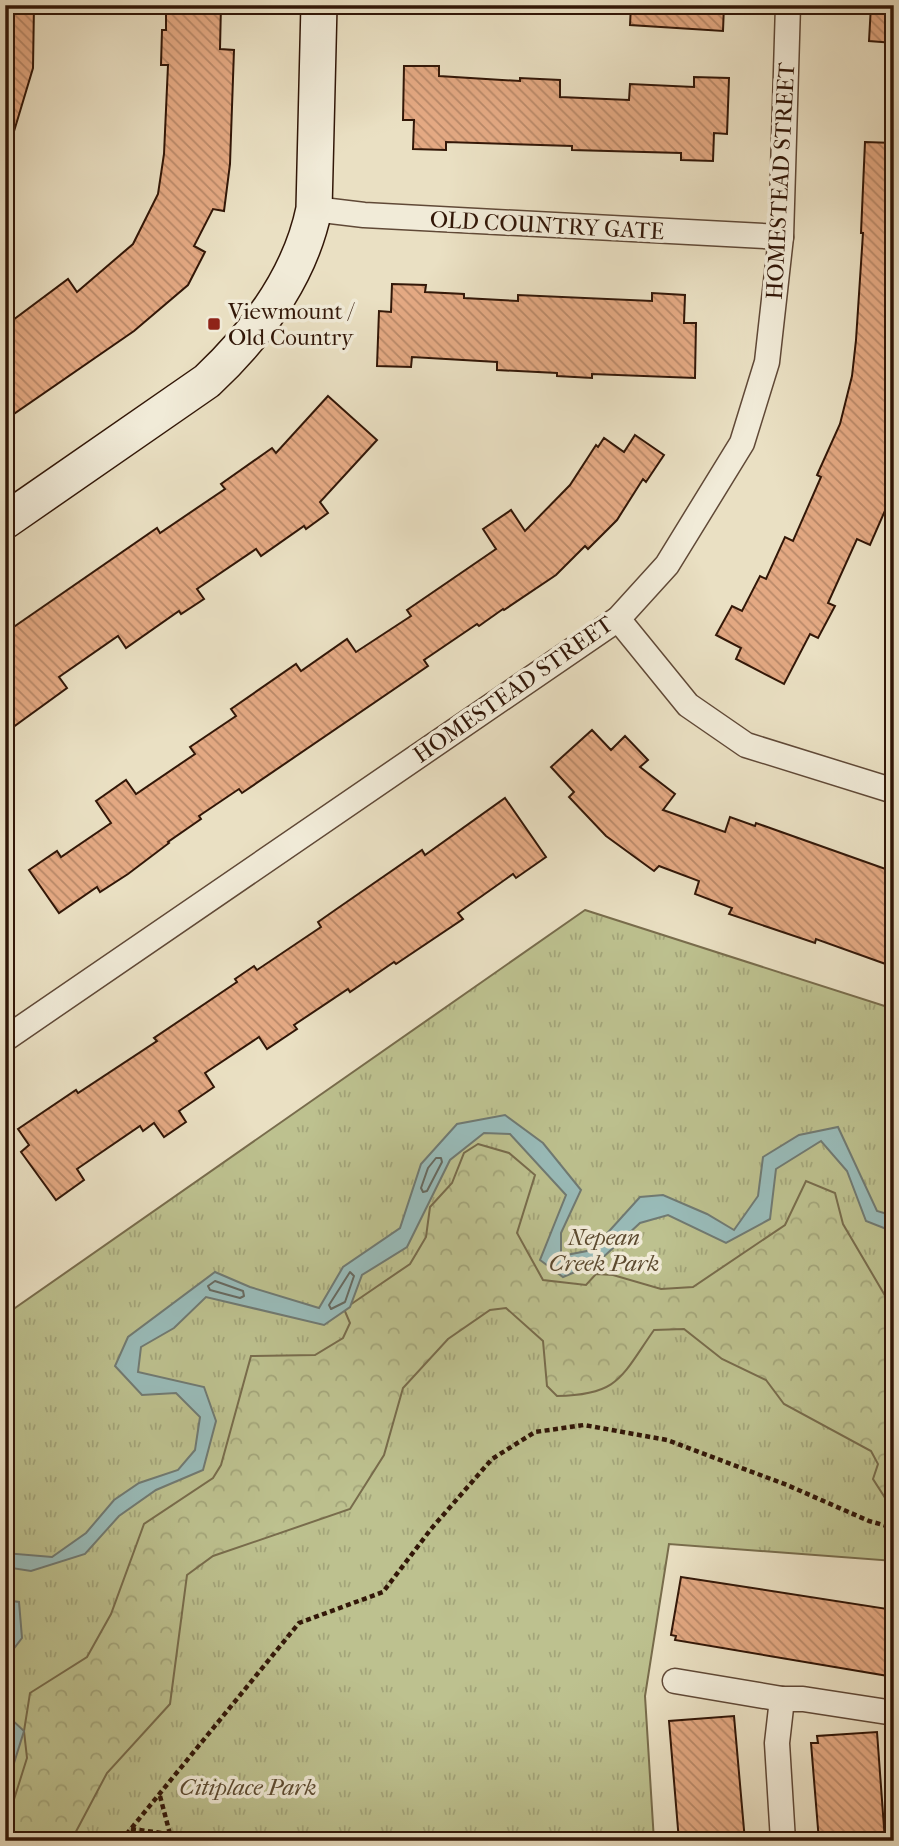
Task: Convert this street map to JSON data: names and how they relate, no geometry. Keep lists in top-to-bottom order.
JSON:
{
  "streets": {
    "street": ["HOMESTEAD STREET", "OLD COUNTRY GATE"]
  },
  "crossings": [
    ["HOMESTEAD STREET", "OLD COUNTRY GATE"]
  ],
  "parks": ["Nepean Creek Park", "Citiplace Park"],
  "places": {
    "transit": ["Viewmount / Old Country"]
  }
}
